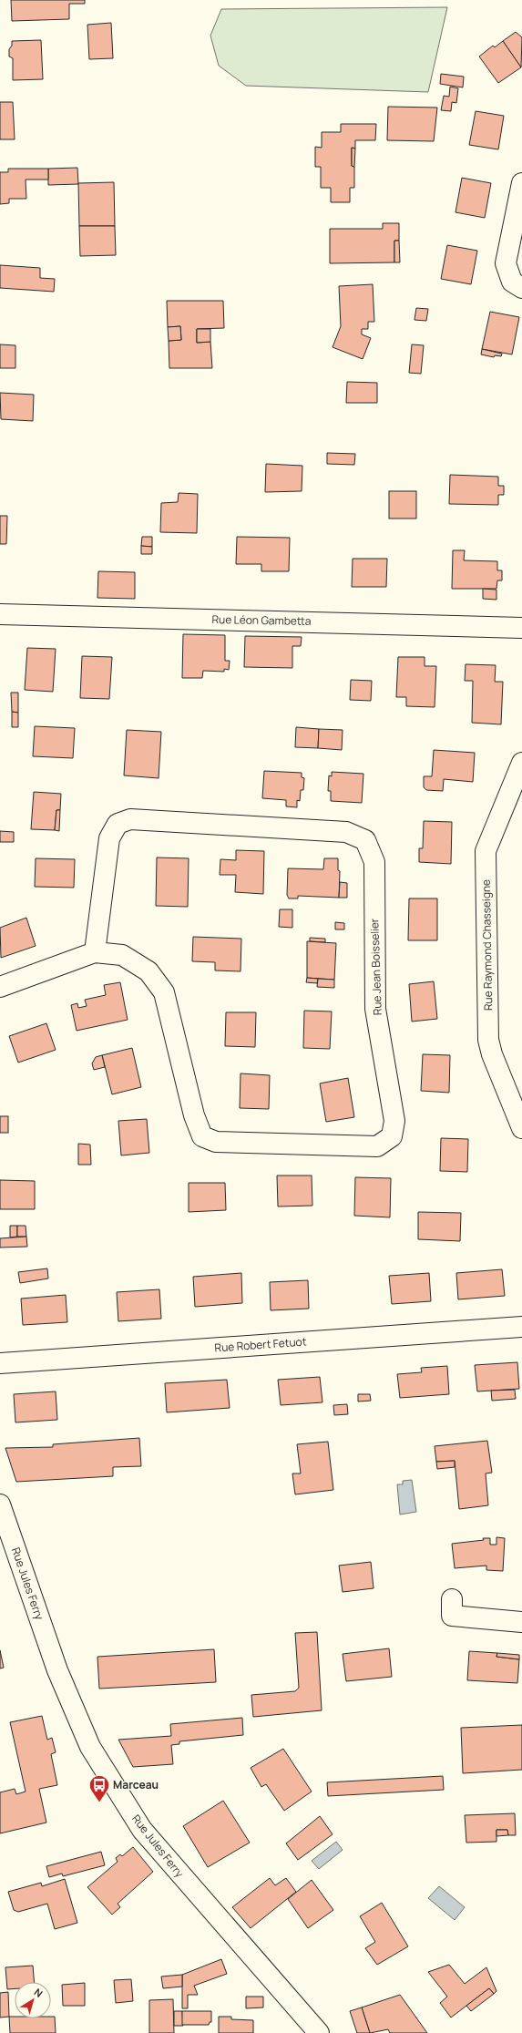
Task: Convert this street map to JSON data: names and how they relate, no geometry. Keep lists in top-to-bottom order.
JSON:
{
  "streets": {
    "street": [
      "Rue Léon Gambetta",
      "Rue Raymond Chasseigne",
      "Rue Jean Boisselier",
      "Rue Robert Fetuot",
      "Rue Jules Ferry"
    ]
  },
  "places": {
    "bus stop": ["Marceau"]
  },
  "north": "top right"
}
